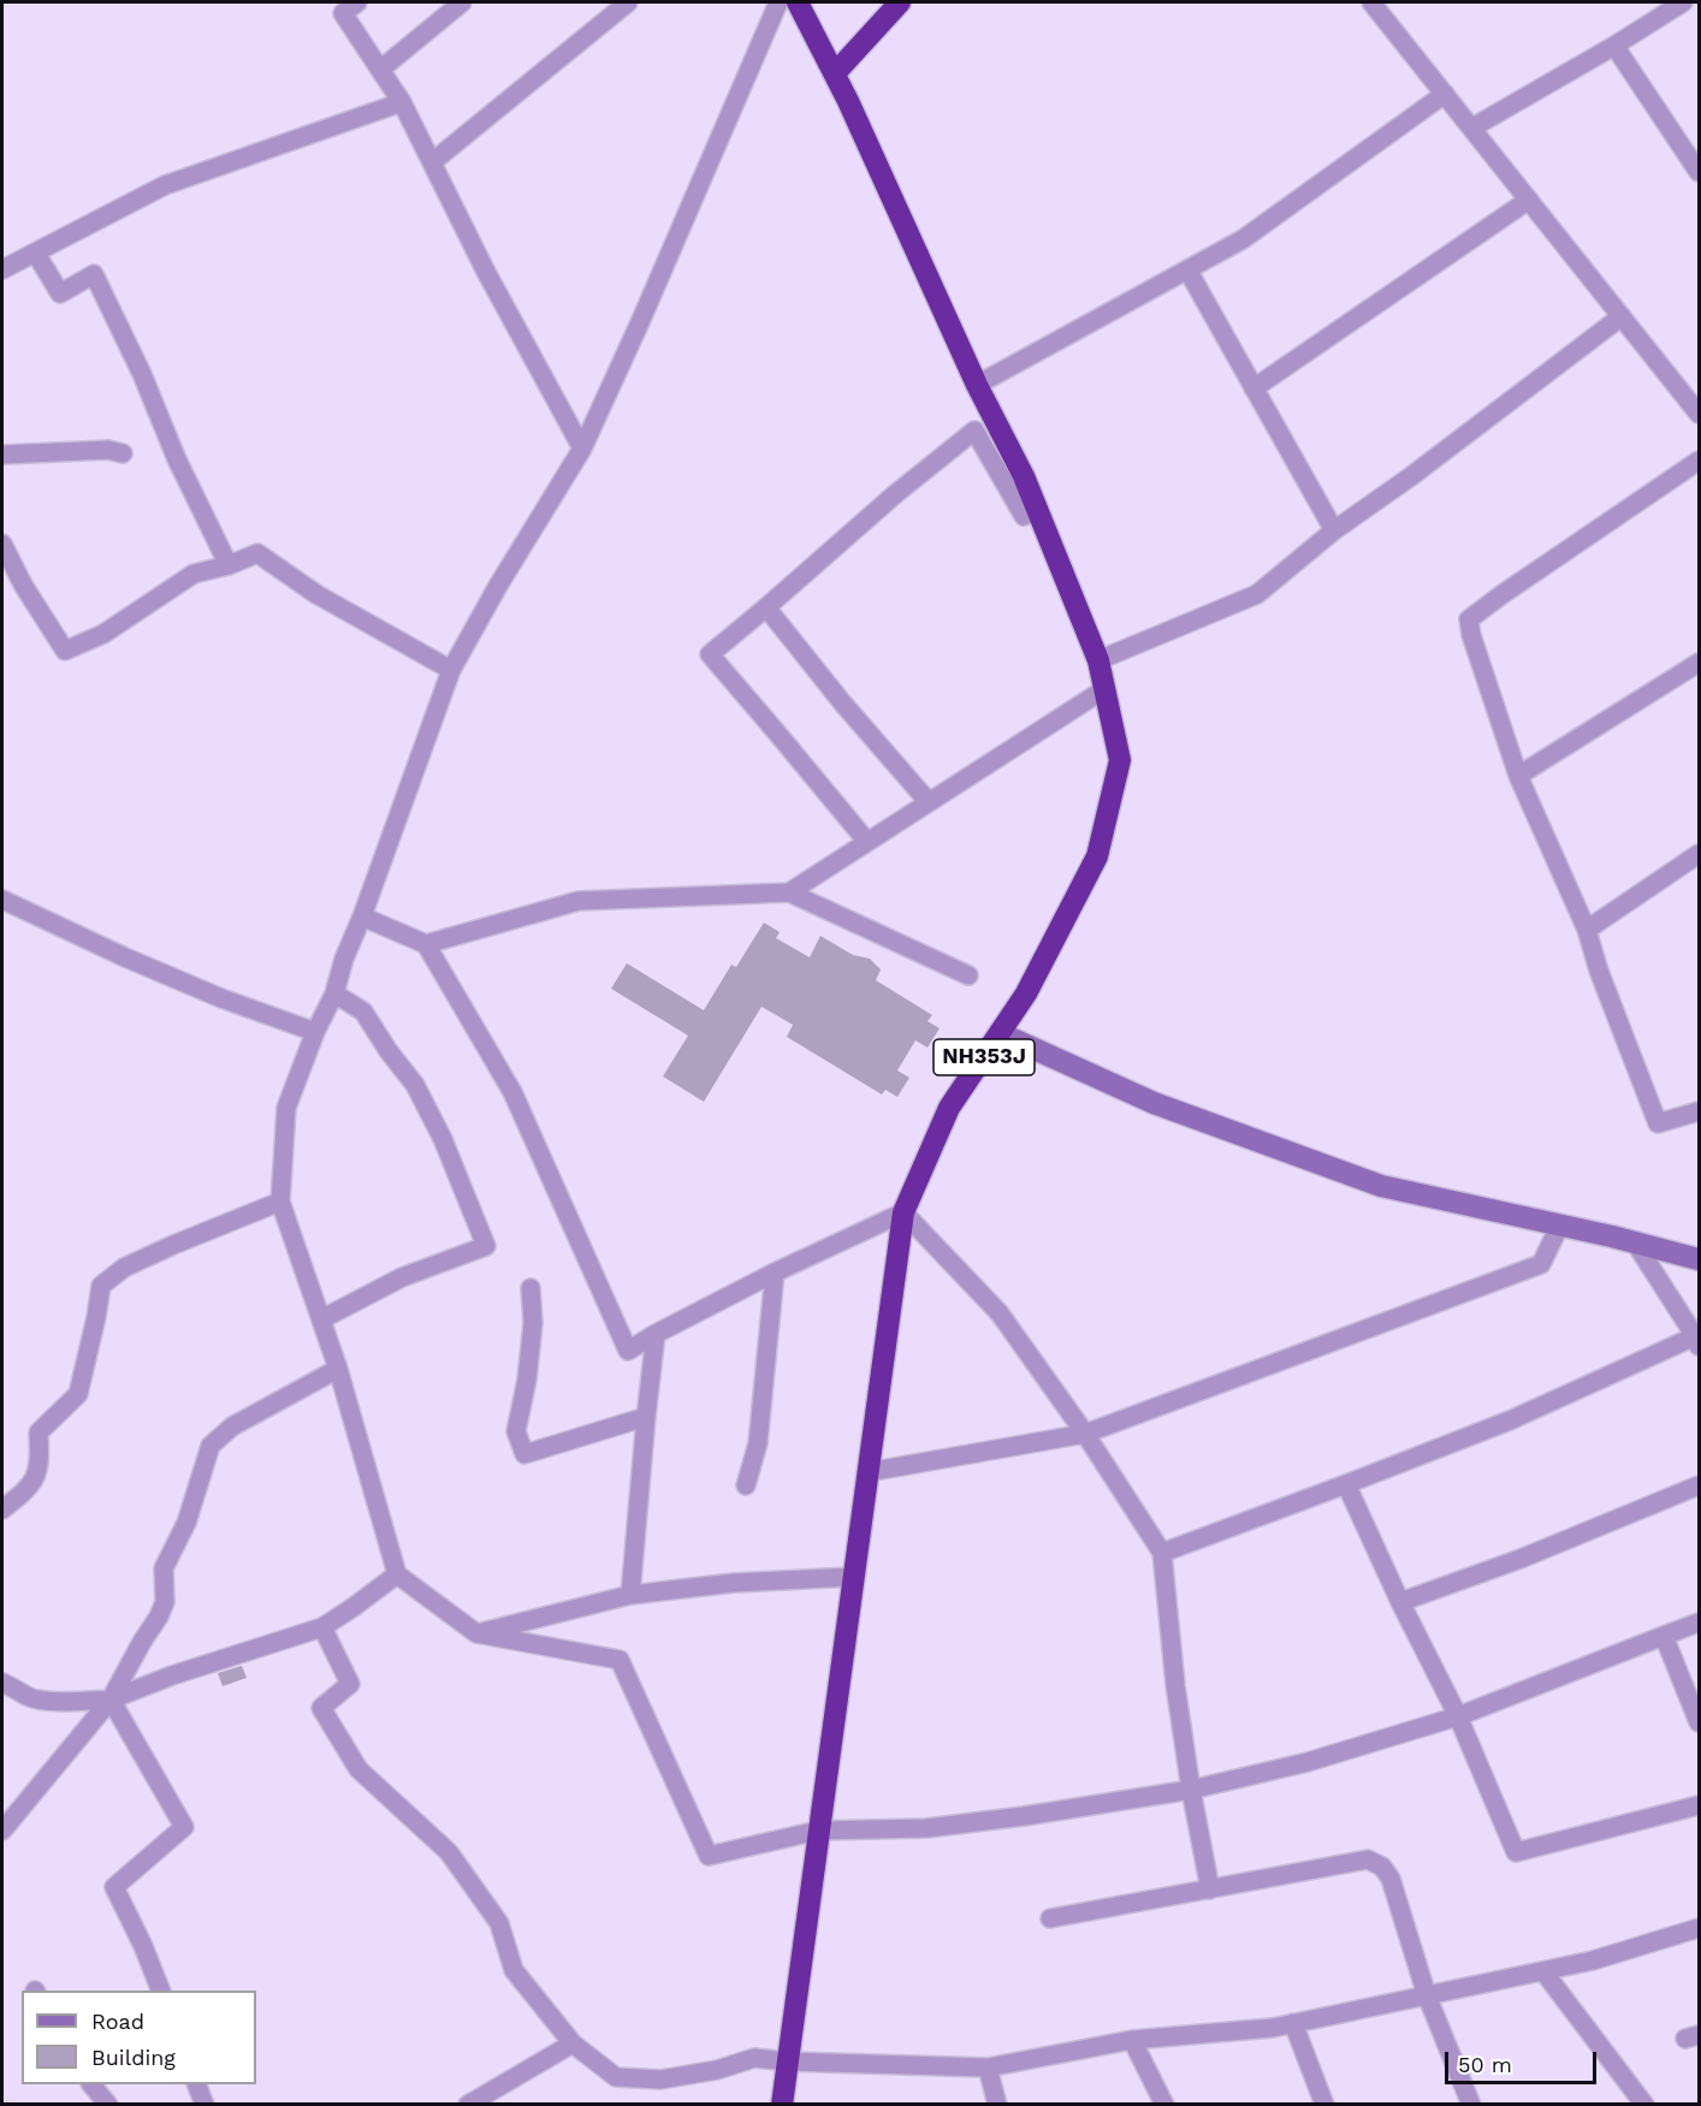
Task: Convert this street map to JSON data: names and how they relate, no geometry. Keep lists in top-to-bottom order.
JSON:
{
  "streets": {
    "highway": ["NH353J"]
  },
  "legend": ["Road", "Building"],
  "scale_bar": "50 m"
}
